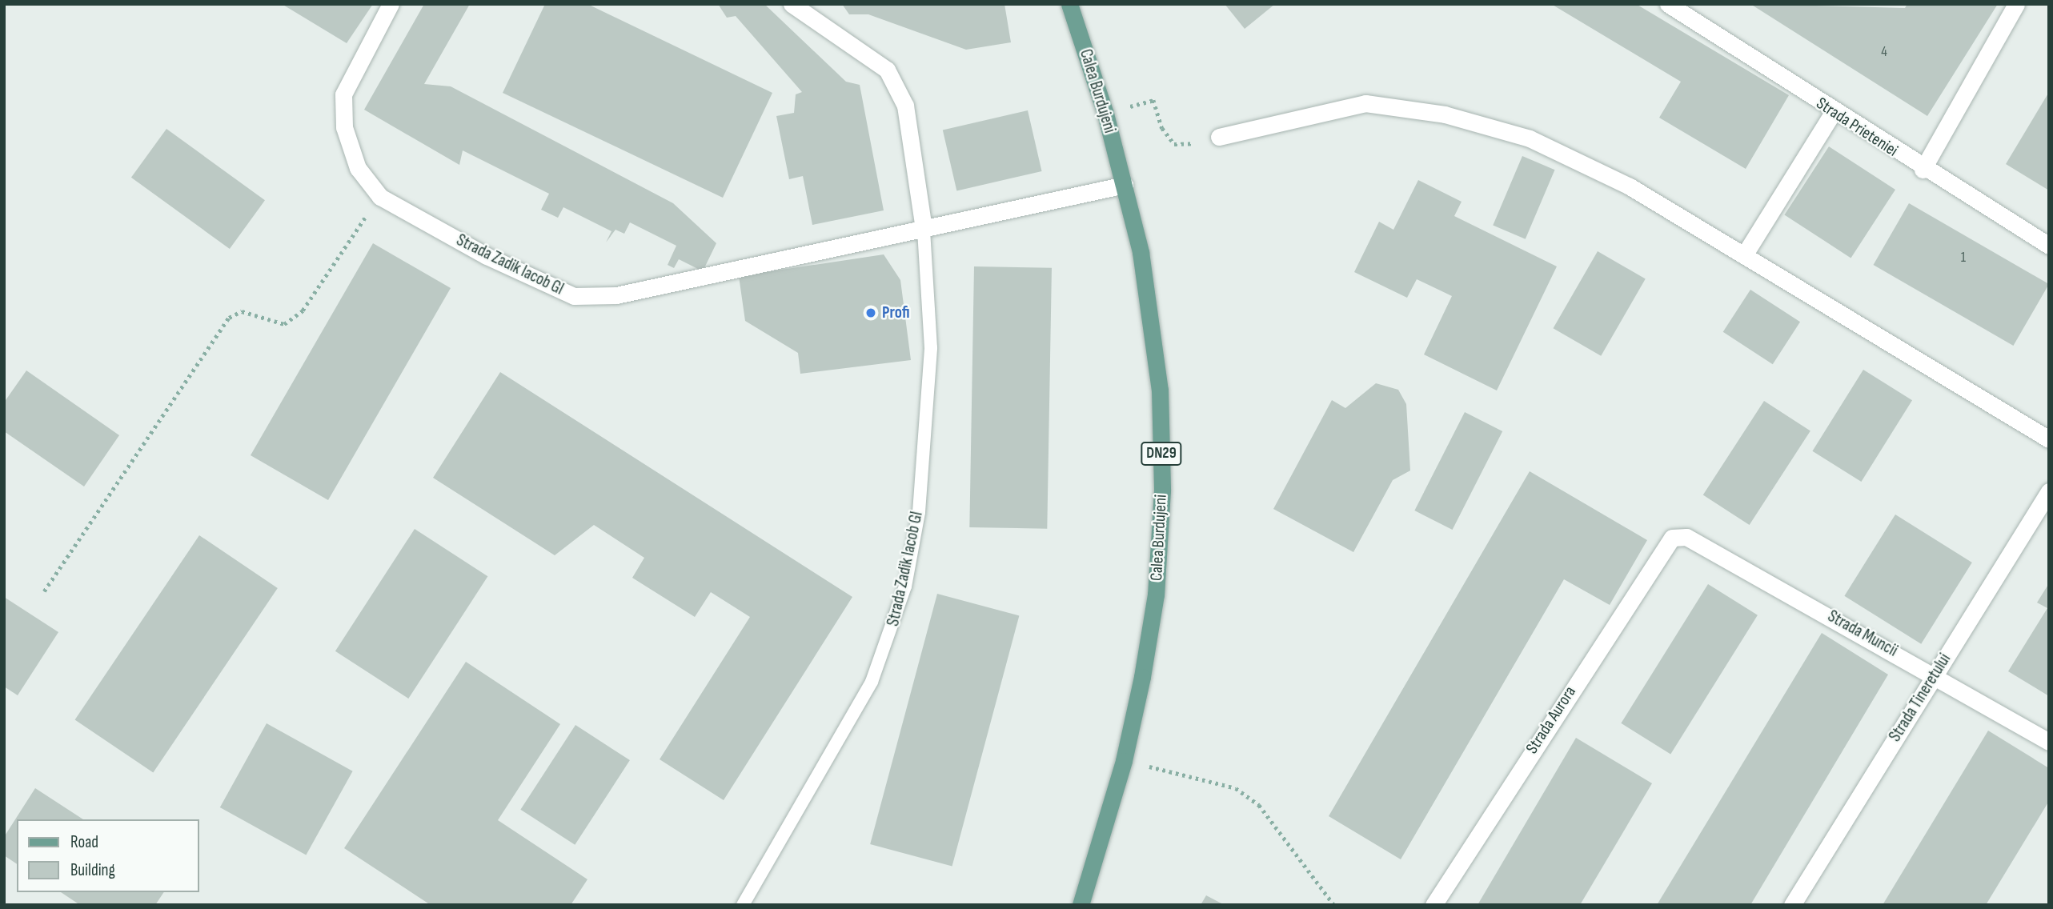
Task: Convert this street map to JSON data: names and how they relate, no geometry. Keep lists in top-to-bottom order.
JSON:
{
  "streets": {
    "main road": ["Calea Burdujeni", "DN29"],
    "street": [
      "Strada Prieteniei",
      "Strada Zadik Iacob Gl",
      "Strada Muncii",
      "Strada Tineretului",
      "Strada Aurora"
    ]
  },
  "crossings": [
    ["Calea Burdujeni", "Strada Zadik Iacob Gl"],
    ["Strada Muncii", "Strada Tineretului"],
    ["Strada Muncii", "Strada Aurora"]
  ],
  "places": ["Profi"],
  "house_numbers": ["4", "1"],
  "legend": ["Road", "Building"]
}
